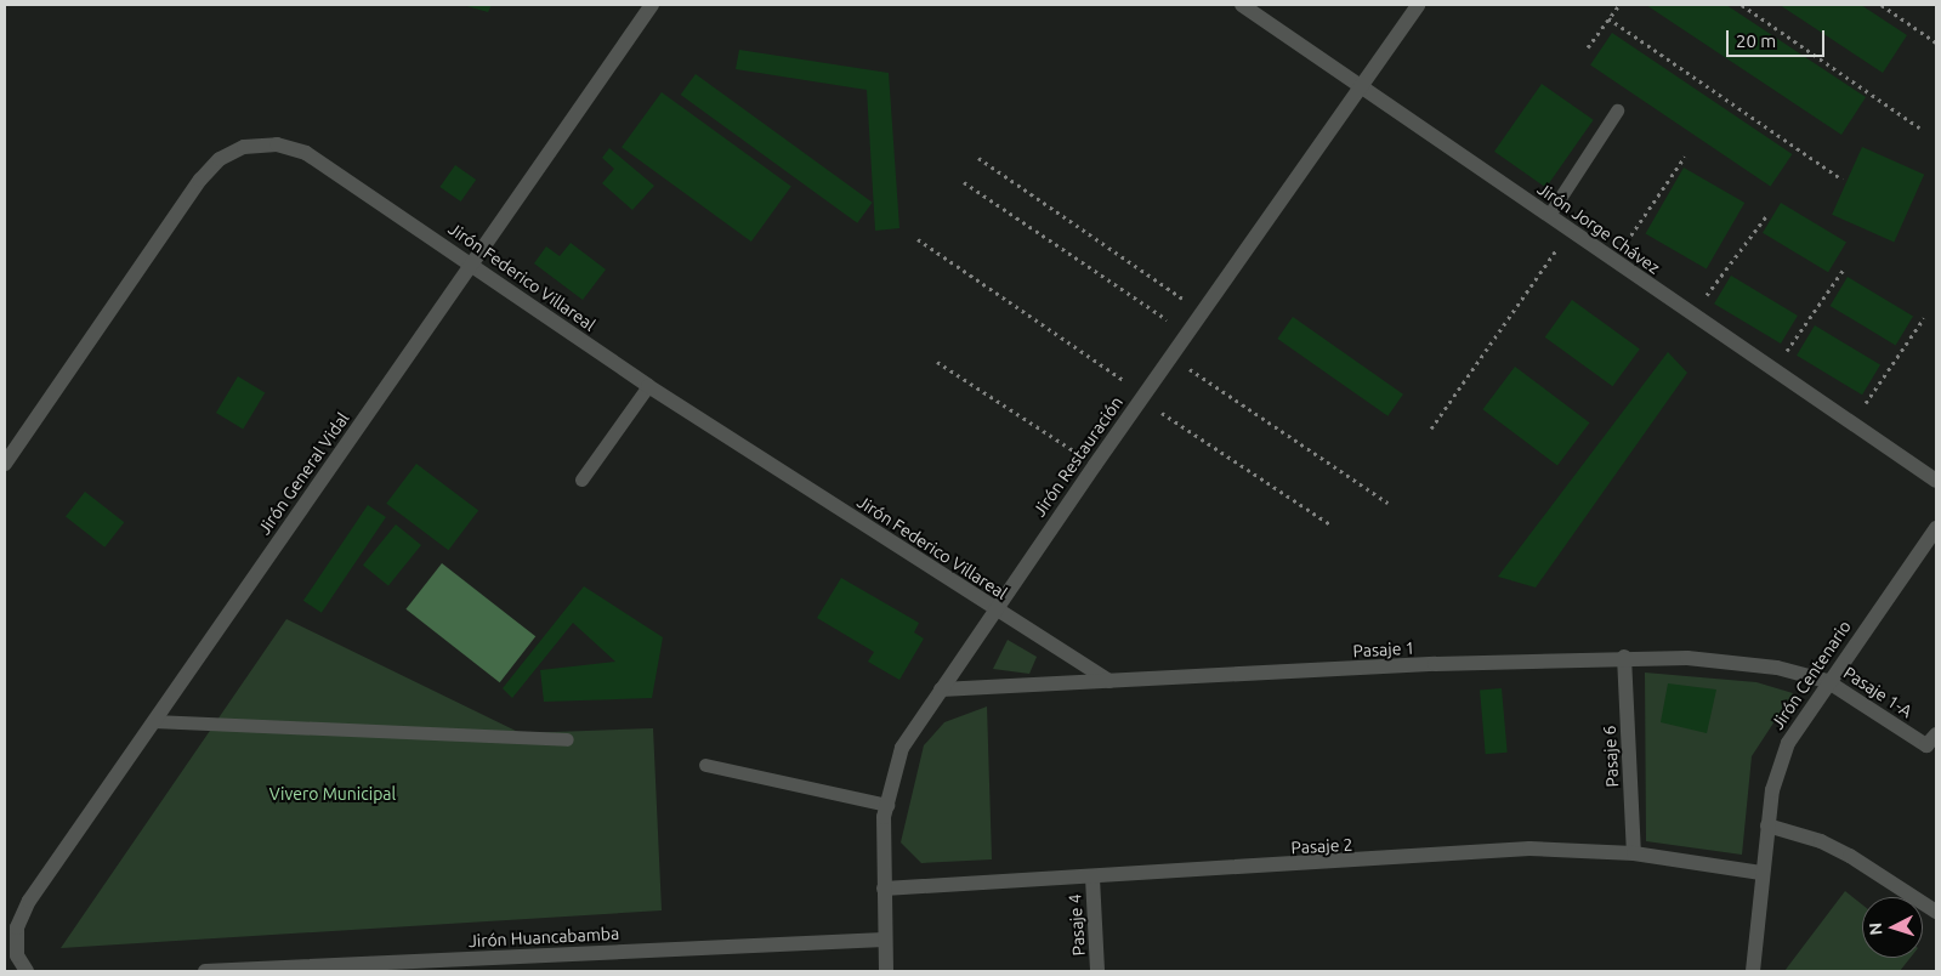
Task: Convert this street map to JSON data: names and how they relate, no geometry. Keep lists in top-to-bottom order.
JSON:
{
  "streets": {
    "street": [
      "Jirón Jorge Chávez",
      "Jirón Federico Villareal",
      "Jirón Restauración",
      "Jirón General Vidal",
      "Pasaje 1",
      "Jirón Centenario",
      "Pasaje 1-A",
      "Pasaje 6",
      "Pasaje 2",
      "Pasaje 4",
      "Jirón Huancabamba"
    ]
  },
  "crossings": [
    ["Jirón Jorge Chávez", "Jirón Restauración"],
    ["Jirón Federico Villareal", "Jirón Restauración"],
    ["Jirón Federico Villareal", "Jirón General Vidal"],
    ["Jirón Federico Villareal", "Pasaje 1"],
    ["Jirón Restauración", "Pasaje 1"],
    ["Jirón Restauración", "Pasaje 2"],
    ["Jirón Restauración", "Jirón Huancabamba"],
    ["Pasaje 1", "Jirón Centenario"],
    ["Pasaje 1", "Pasaje 1-A"],
    ["Pasaje 1", "Pasaje 6"],
    ["Jirón Centenario", "Pasaje 1-A"],
    ["Jirón Centenario", "Pasaje 2"],
    ["Pasaje 6", "Pasaje 2"],
    ["Pasaje 2", "Pasaje 4"]
  ],
  "parks": ["Vivero Municipal"],
  "scale_bar": "20 m",
  "north": "left"
}
